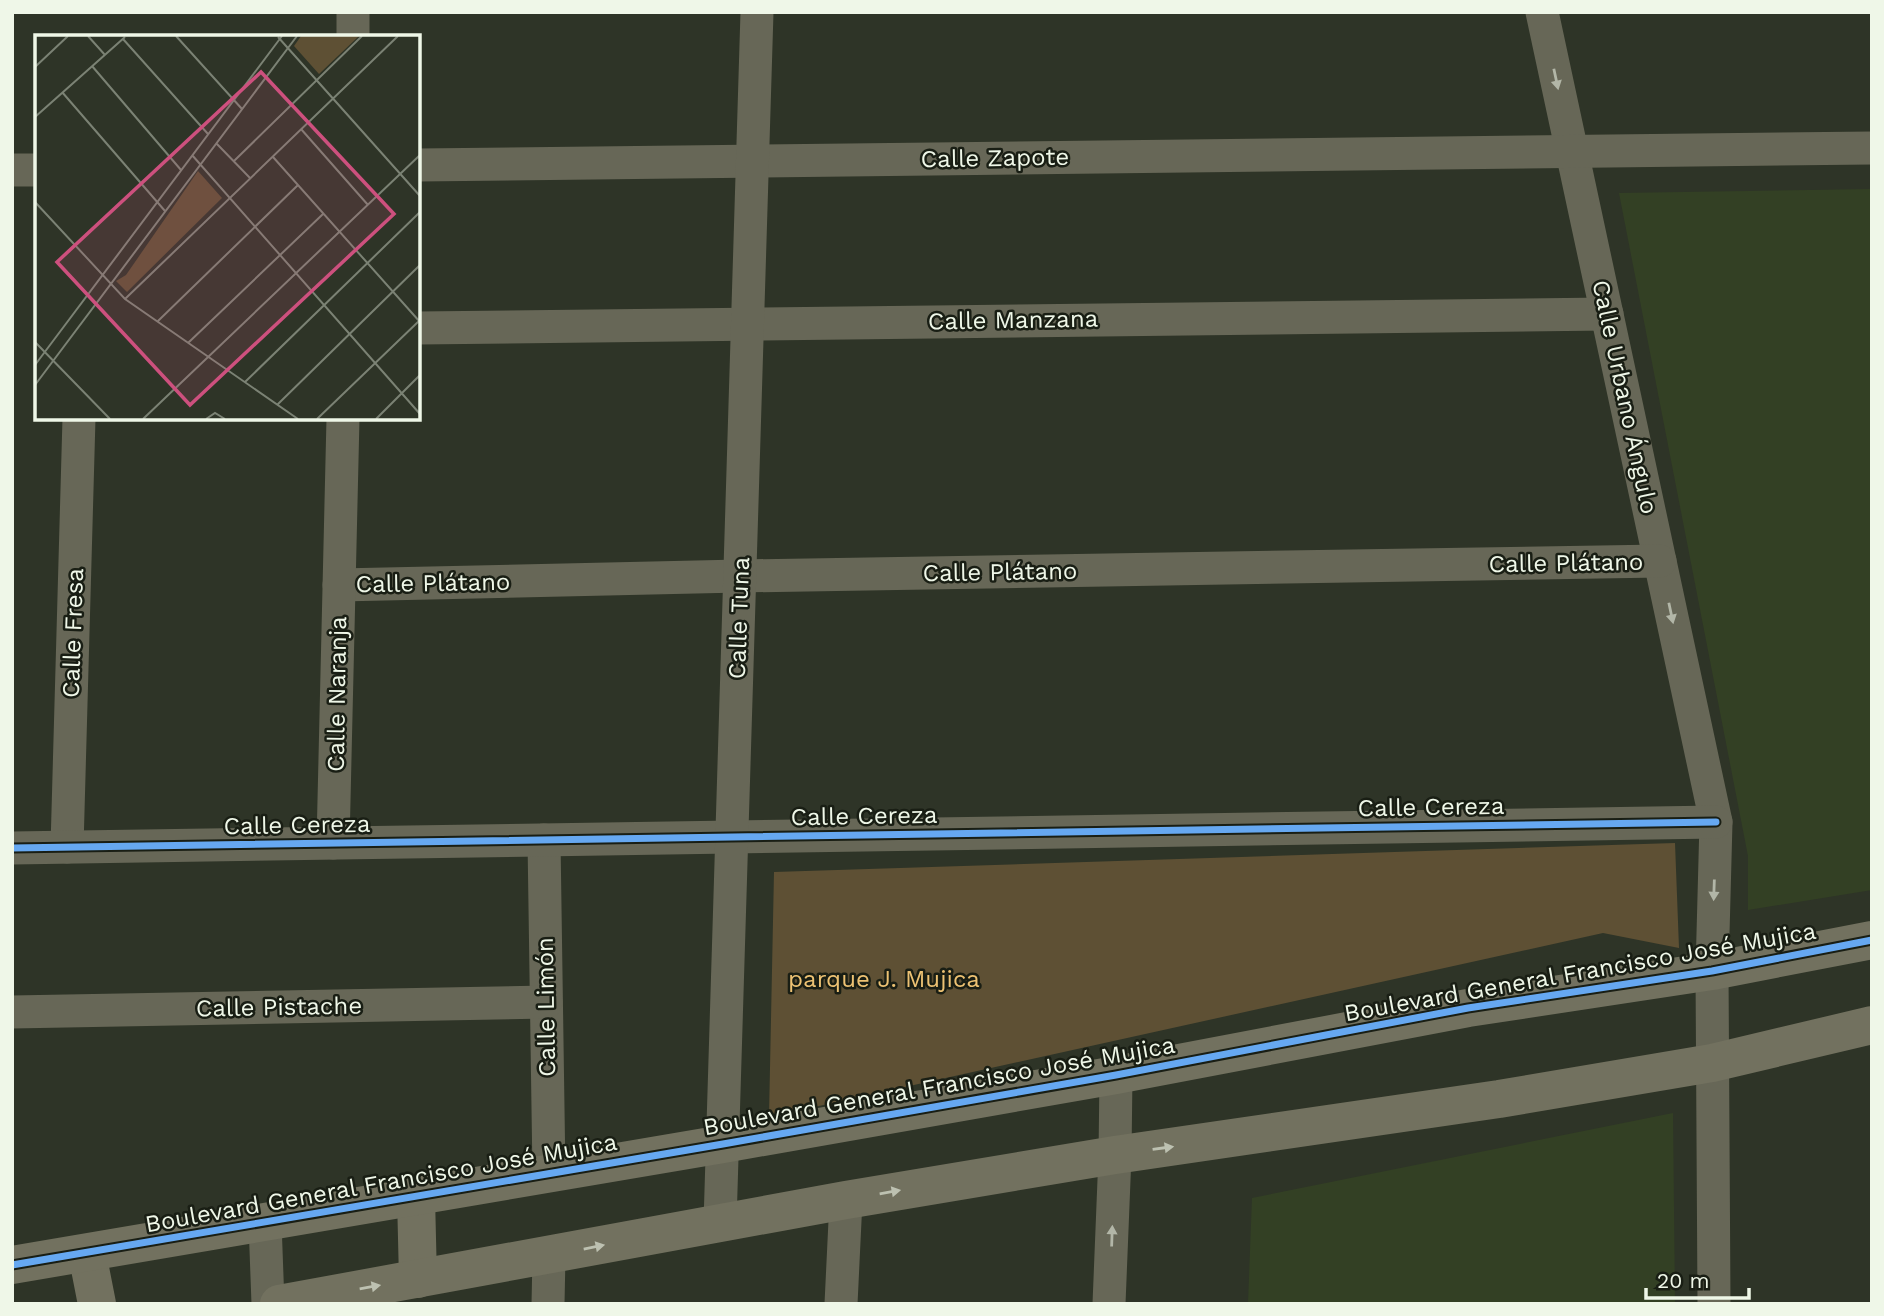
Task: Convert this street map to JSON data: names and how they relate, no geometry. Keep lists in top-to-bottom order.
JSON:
{
  "streets": {
    "street": [
      "Calle Zapote",
      "Calle Manzana",
      "Calle Urbano Ángulo",
      "Calle Plátano",
      "Calle Tuna",
      "Calle Fresa",
      "Calle Naranja",
      "Calle Cereza",
      "Boulevard General Francisco José Mujica",
      "Calle Pistache",
      "Calle Limón"
    ]
  },
  "crossings": [
    ["Calle Zapote", "Calle Urbano Ángulo"],
    ["Calle Zapote", "Calle Tuna"],
    ["Calle Manzana", "Calle Urbano Ángulo"],
    ["Calle Manzana", "Calle Tuna"],
    ["Calle Urbano Ángulo", "Calle Plátano"],
    ["Calle Urbano Ángulo", "Calle Cereza"],
    ["Calle Urbano Ángulo", "Boulevard General Francisco José Mujica"],
    ["Calle Plátano", "Calle Tuna"],
    ["Calle Plátano", "Calle Naranja"],
    ["Calle Tuna", "Calle Cereza"],
    ["Calle Tuna", "Boulevard General Francisco José Mujica"],
    ["Calle Fresa", "Calle Cereza"],
    ["Calle Naranja", "Calle Cereza"],
    ["Calle Cereza", "Calle Limón"],
    ["Boulevard General Francisco José Mujica", "Calle Limón"],
    ["Calle Pistache", "Calle Limón"]
  ],
  "one_way": ["Calle Urbano Ángulo"],
  "parks": ["parque J. Mujica"],
  "scale_bar": "20 m"
}
